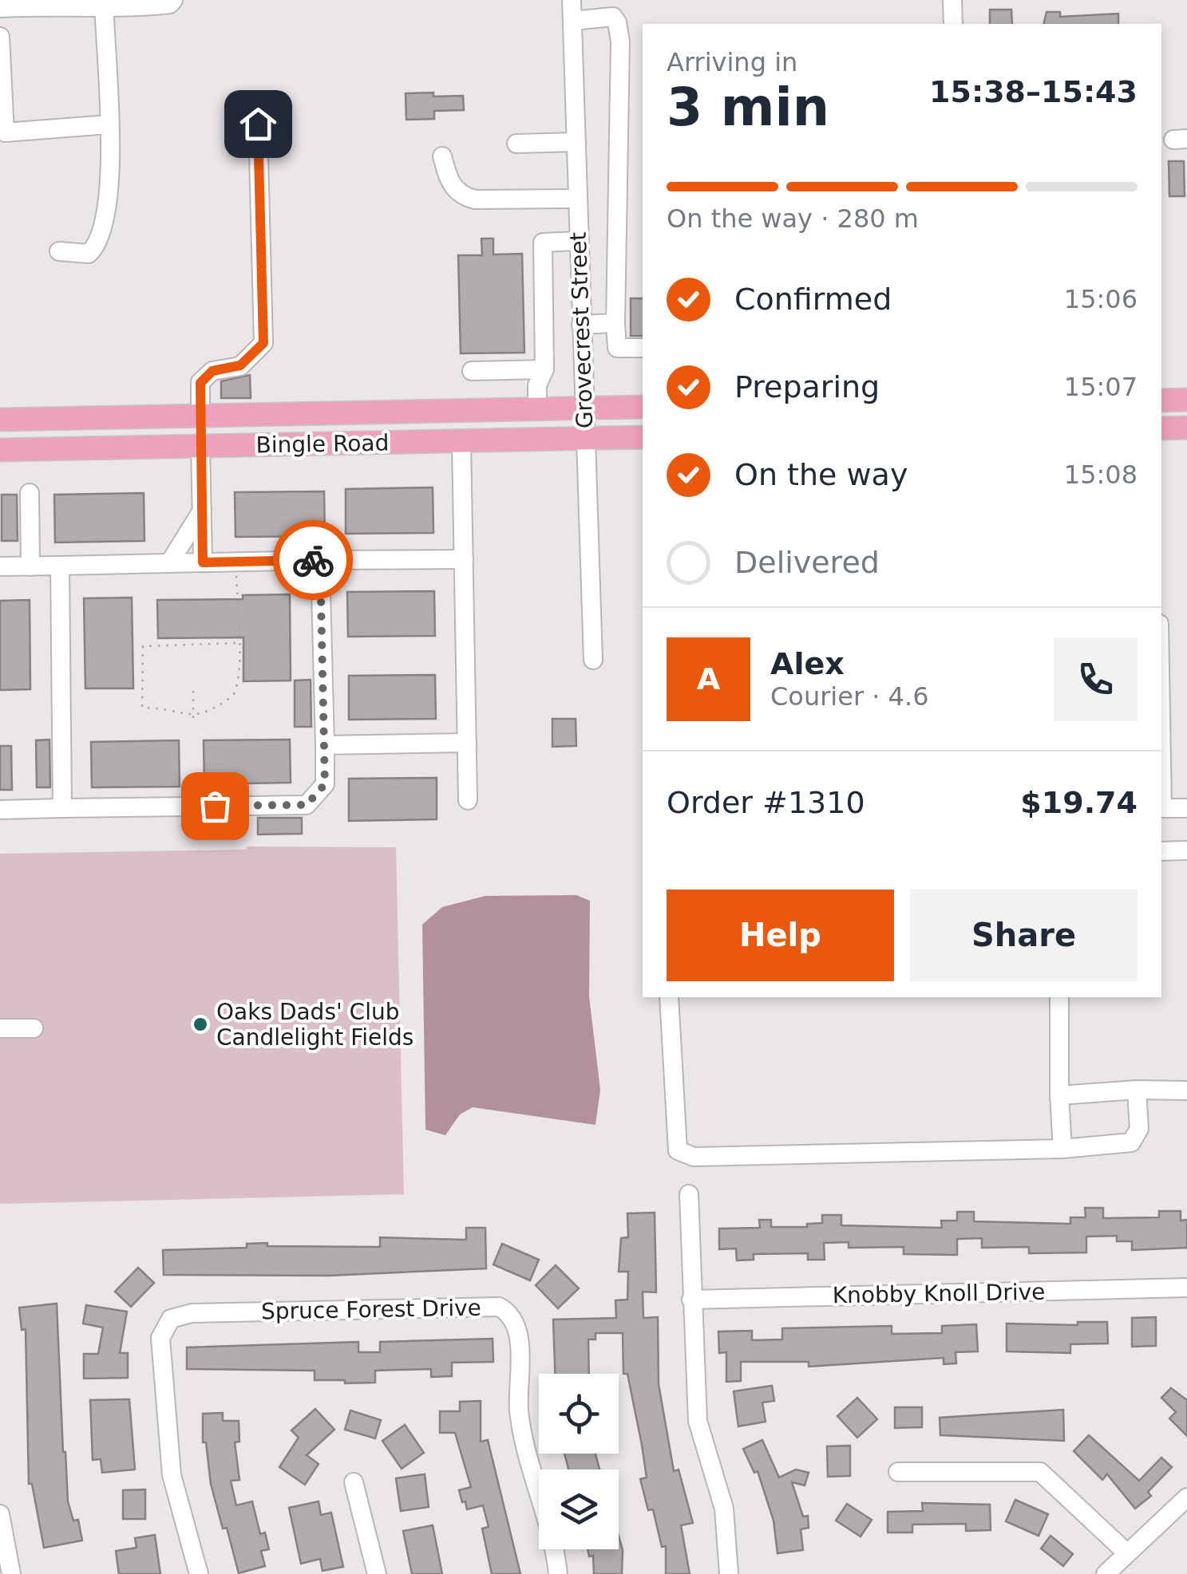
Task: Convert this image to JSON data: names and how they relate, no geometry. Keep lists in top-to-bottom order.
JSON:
{
  "streets": {
    "main road": ["Bingle Road"],
    "street": ["Grovecrest Street", "Knobby Knoll Drive", "Spruce Forest Drive"]
  },
  "crossings": [
    ["Grovecrest Street", "Bingle Road"]
  ],
  "places": ["Oaks Dads' Club Candlelight Fields"],
  "page": {
    "heading": ["3 min", "Arriving in", "15:38–15:43"],
    "panel": [
      "Alex",
      "Courier · 4.6",
      "Order #1310",
      "$19.74"
    ],
    "bar": "On the way · 280 m",
    "list": [
      ["Confirmed", "15:06"],
      ["Preparing", "15:07"],
      ["On the way", "15:08"],
      "Delivered"
    ],
    "round": "A",
    "buttons": ["Help", "Share"]
  }
}
